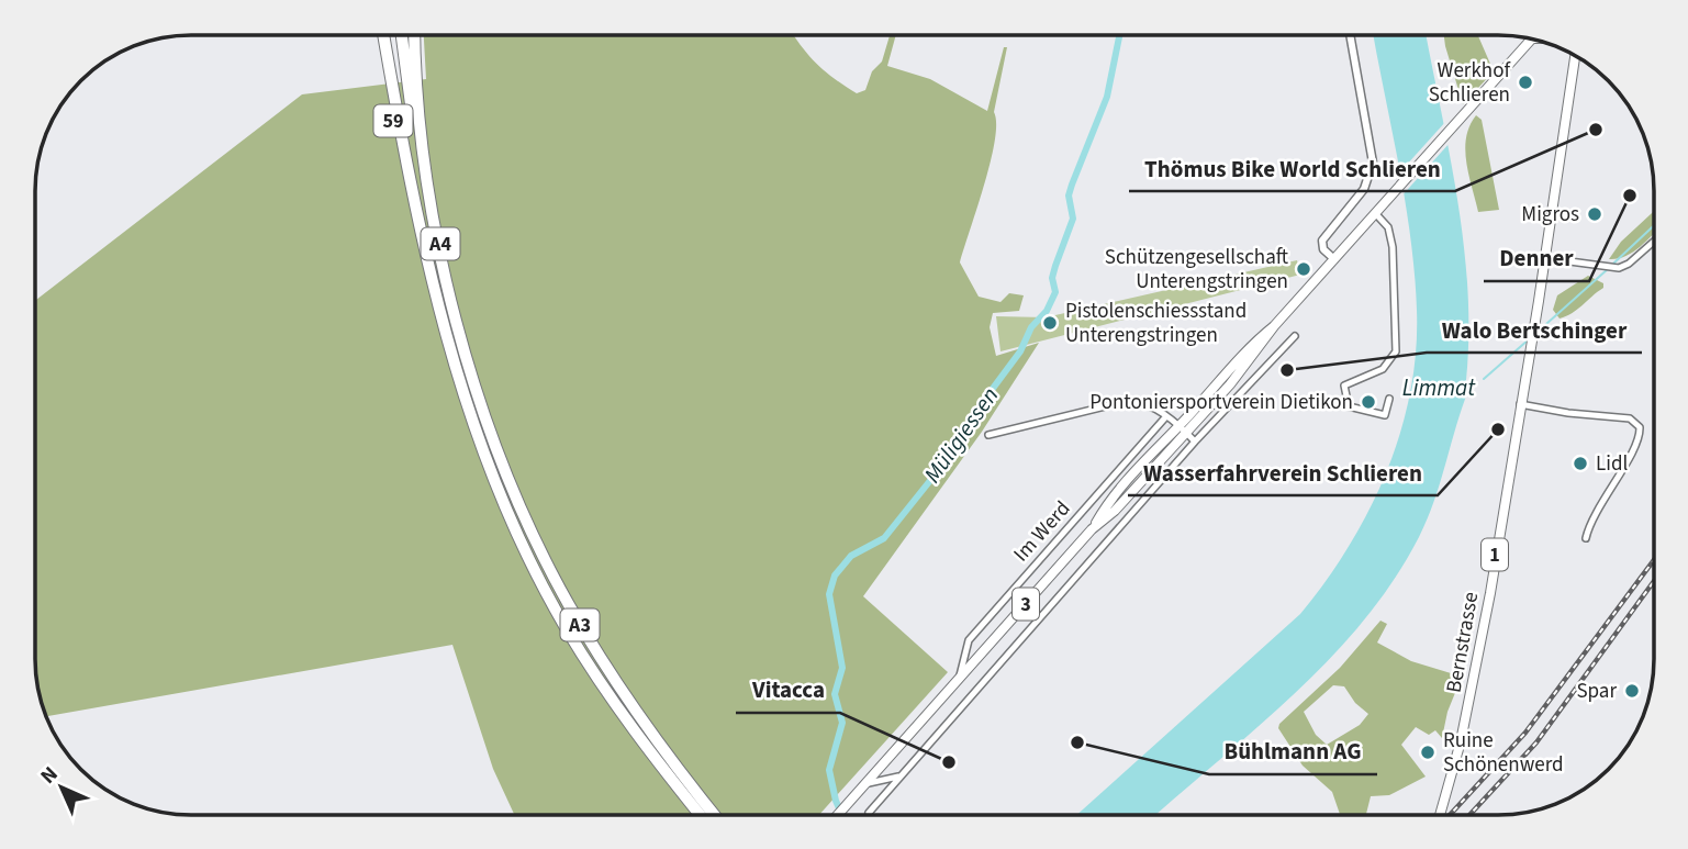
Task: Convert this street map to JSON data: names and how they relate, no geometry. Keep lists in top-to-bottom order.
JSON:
{
  "streets": {
    "highway": ["59", "A4", "A3"],
    "main road": ["1", "3", "Bernstrasse"],
    "street": ["Im Werd"]
  },
  "crossings": [
    ["59", "A3"],
    ["A4", "A3"],
    ["Im Werd", "3"]
  ],
  "water": ["Limmat", "Müligiessen"],
  "places": [
    "Werkhof Schlieren",
    "Thömus Bike World Schlieren",
    "Denner",
    "Migros",
    "Schützengesellschaft Unterengstringen",
    "Pistolenschiessstand Unterengstringen",
    "Walo Bertschinger",
    "Pontoniersportverein Dietikon",
    "Wasserfahrverein Schlieren",
    "Lidl",
    "Spar",
    "Bühlmann AG",
    "Ruine Schönenwerd",
    "Vitacca"
  ],
  "north": "top left"
}
